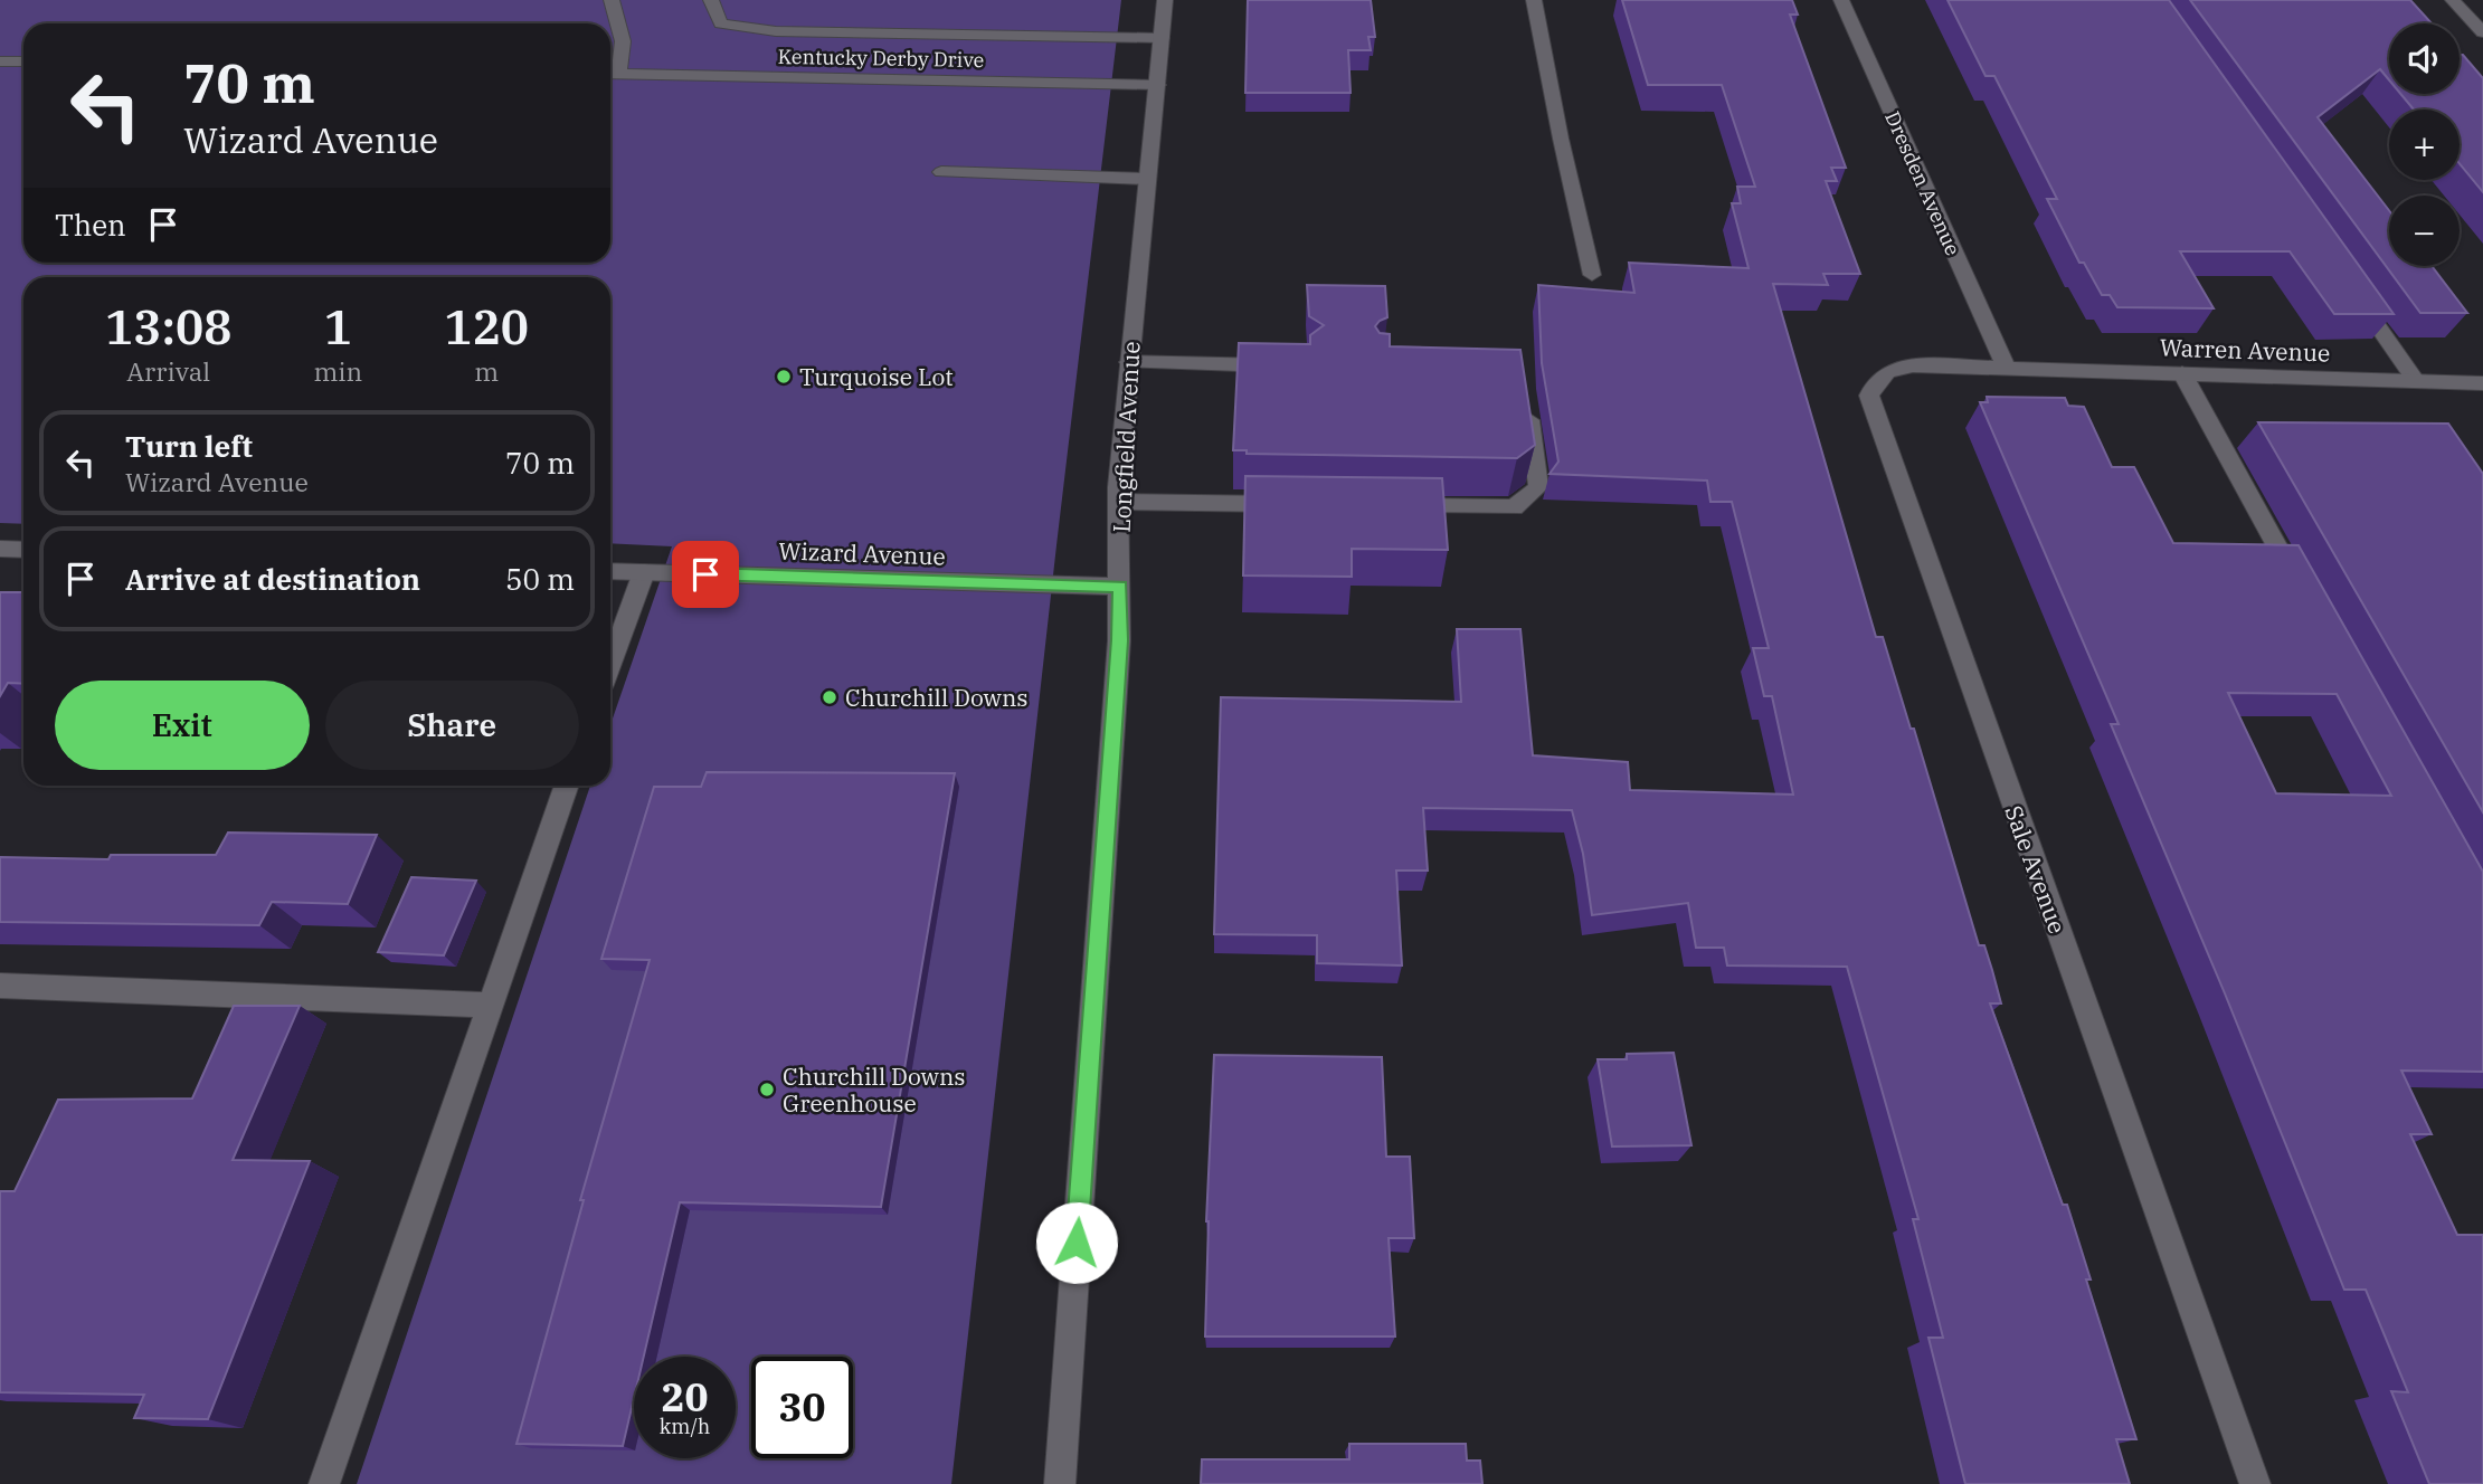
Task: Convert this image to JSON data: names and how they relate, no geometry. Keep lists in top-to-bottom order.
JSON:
{
  "streets": {
    "street": [
      "Kentucky Derby Drive",
      "Dresden Avenue",
      "Warren Avenue",
      "Longfield Avenue",
      "Wizard Avenue",
      "Sale Avenue"
    ]
  },
  "crossings": [
    ["Kentucky Derby Drive", "Longfield Avenue"],
    ["Dresden Avenue", "Warren Avenue"],
    ["Dresden Avenue", "Sale Avenue"],
    ["Warren Avenue", "Sale Avenue"],
    ["Longfield Avenue", "Wizard Avenue"]
  ],
  "places": ["Turquoise Lot", "Churchill Downs", "Churchill Downs Greenhouse"],
  "page": {
    "map_buttons": ["+", "−"],
    "turn": ["70 m", "Wizard Avenue"],
    "then": "Then",
    "eta": [
      "13:08",
      "Arrival",
      "1",
      "min",
      "120",
      "m"
    ],
    "list": [
      {
        "name": "Turn left",
        "note": "Wizard Avenue",
        "value": "70 m"
      },
      {
        "name": "Arrive at destination",
        "value": "50 m"
      }
    ],
    "buttons": ["Exit", "Share"],
    "speed": "20 km/h",
    "limit": "30"
  }
}
